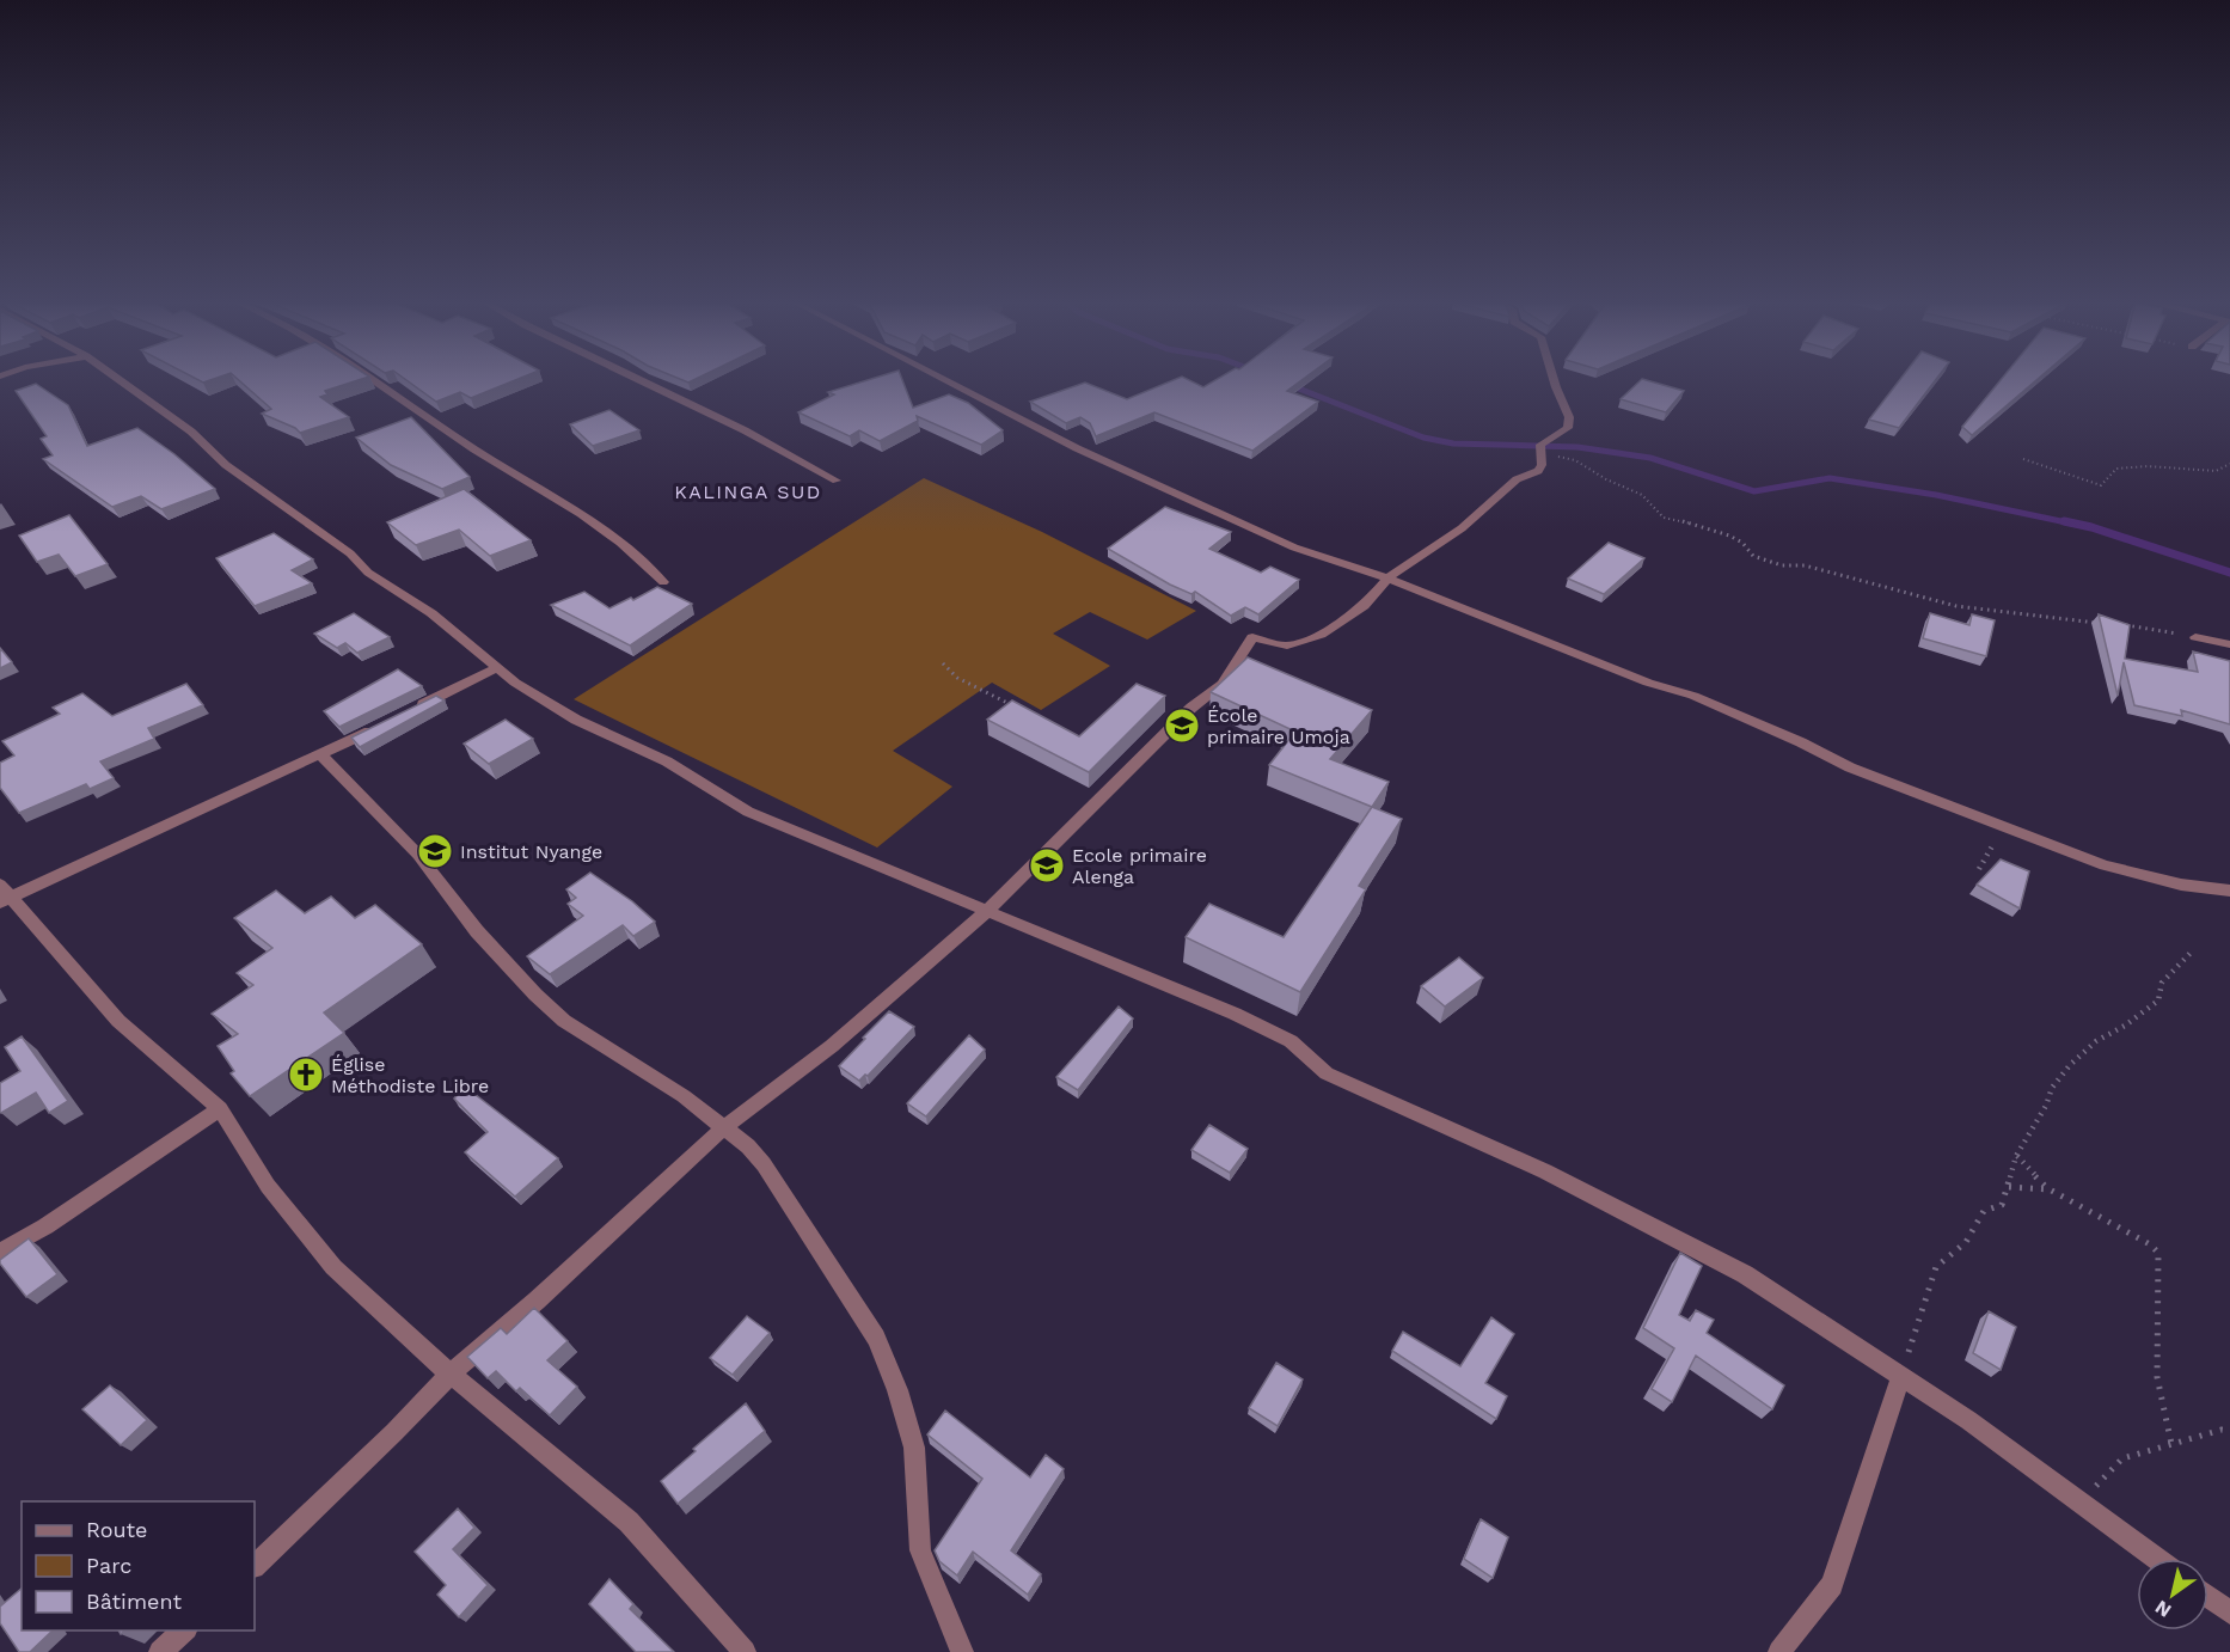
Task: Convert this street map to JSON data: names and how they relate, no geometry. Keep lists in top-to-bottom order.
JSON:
{
  "districts": ["KALINGA SUD"],
  "places": {
    "school or university": ["École primaire Umoja", "Institut Nyange", "Ecole primaire Alenga"],
    "church": ["Église Méthodiste Libre"]
  },
  "legend": ["Route", "Parc", "Bâtiment"],
  "north": "bottom left"
}
